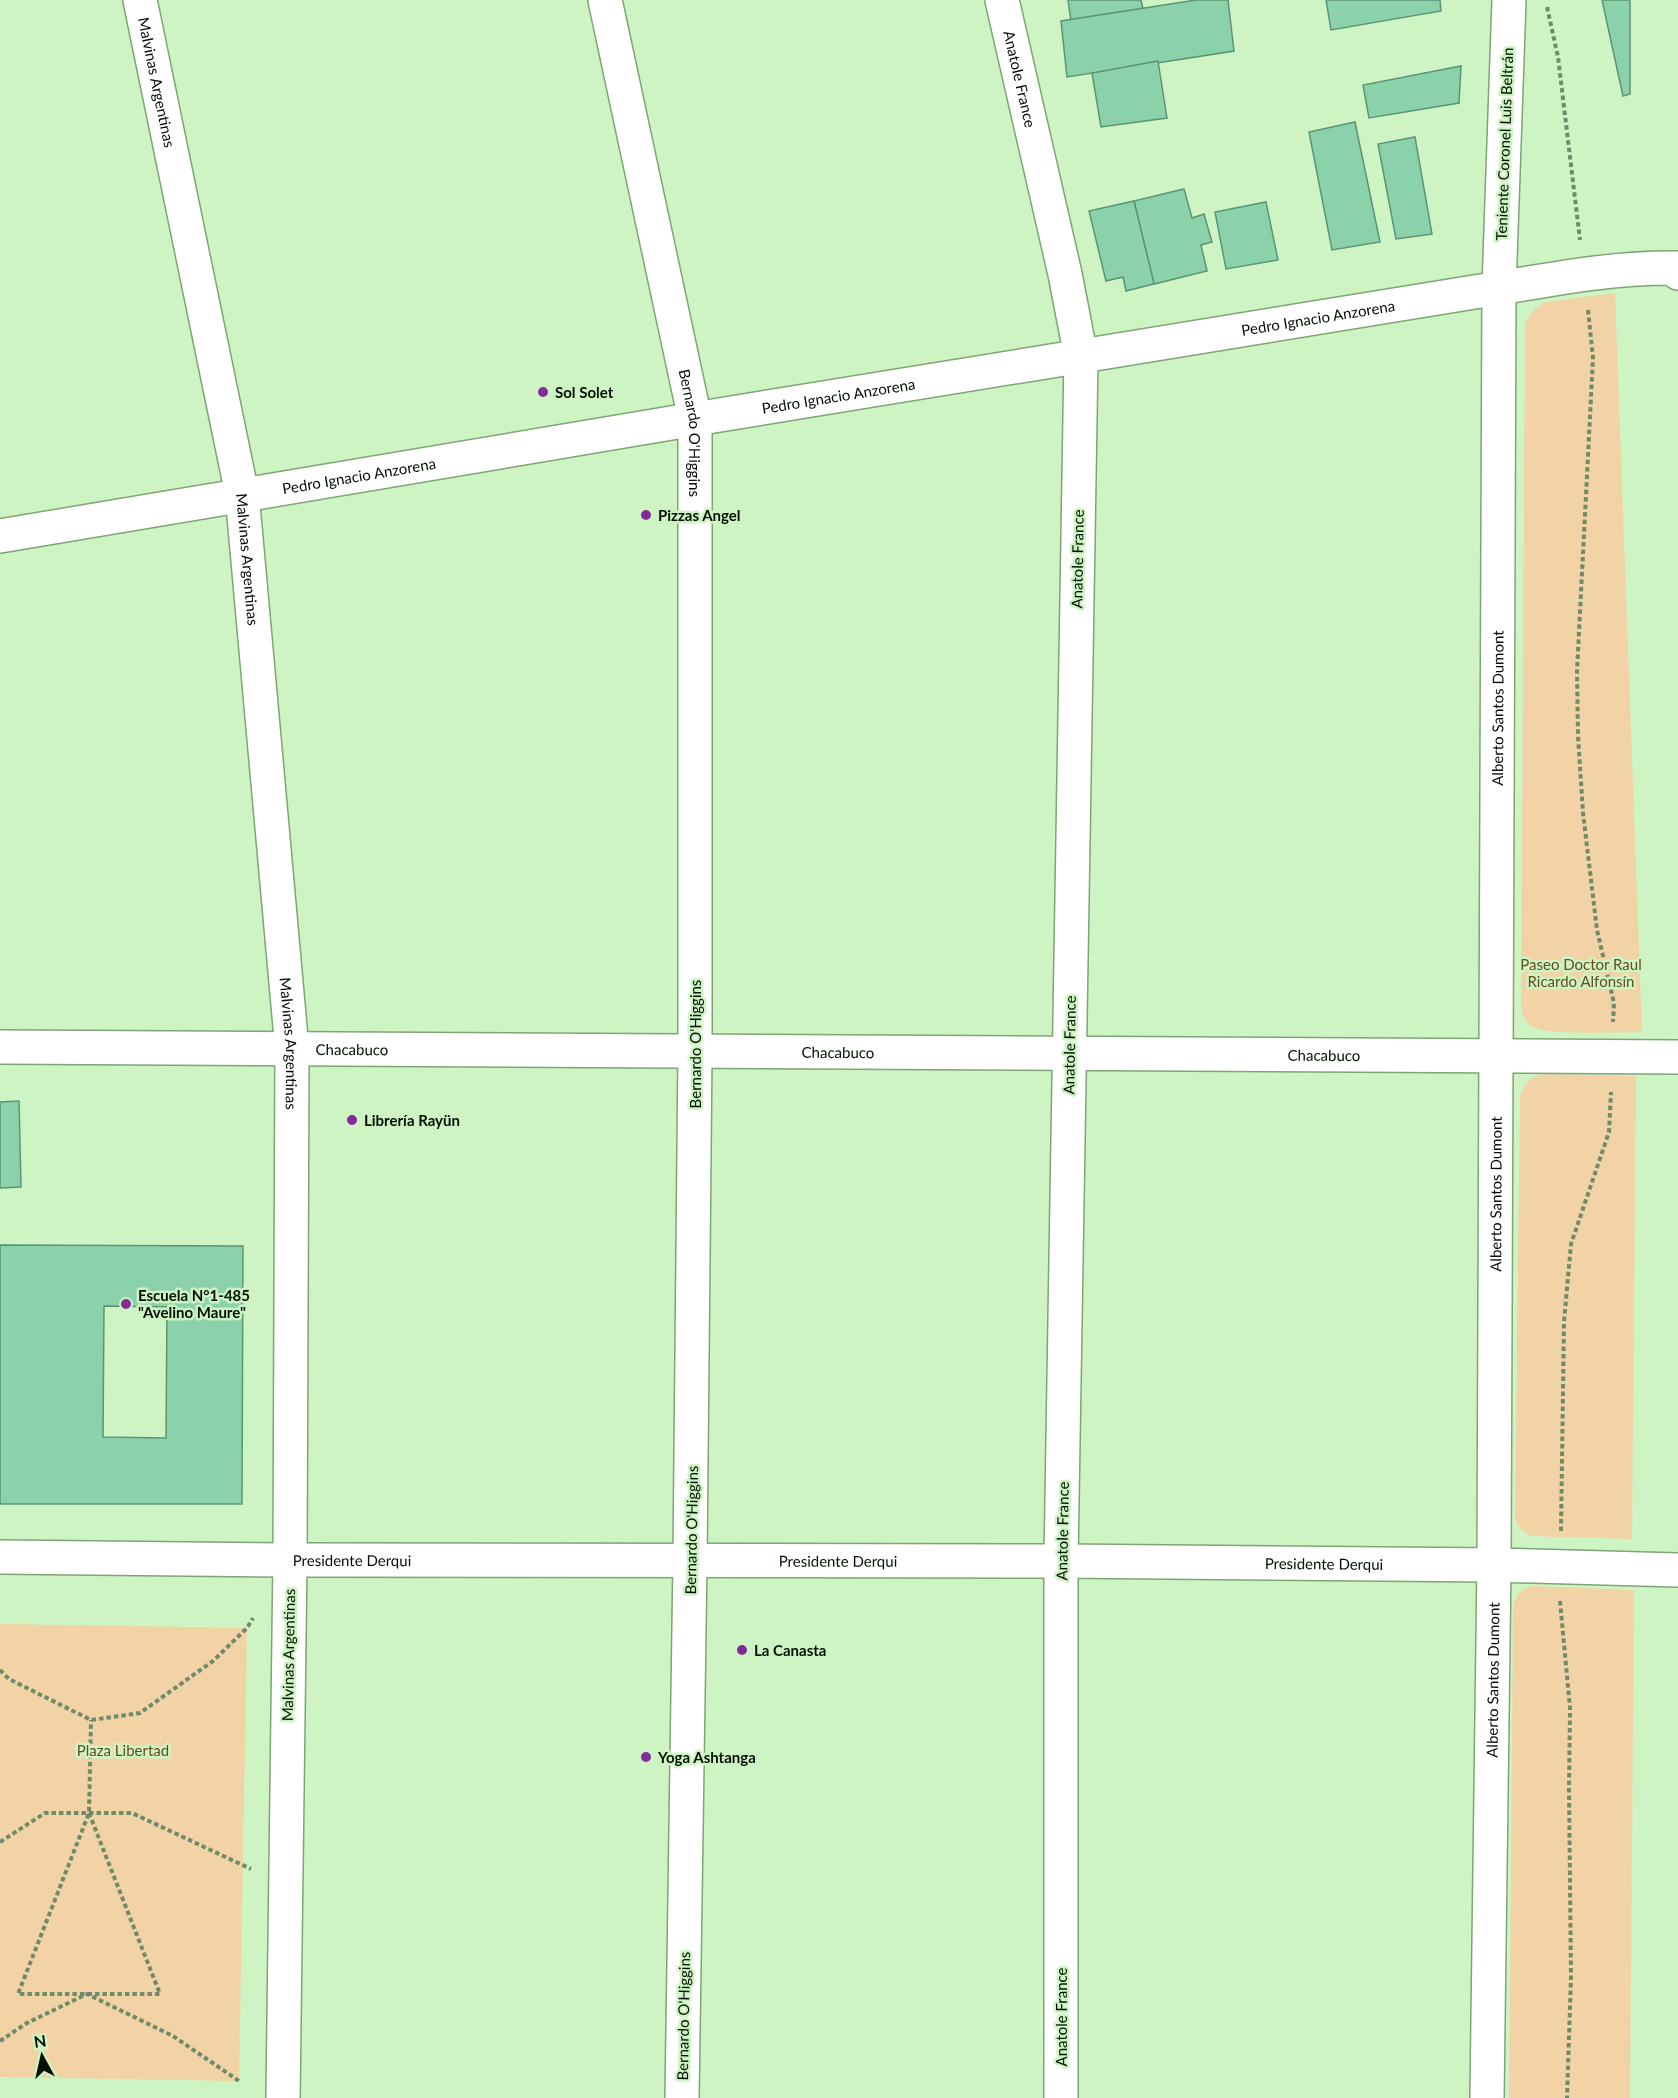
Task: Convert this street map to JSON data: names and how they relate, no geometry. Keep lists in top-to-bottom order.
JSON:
{
  "streets": {
    "street": [
      "Anatole France",
      "Malvinas Argentinas",
      "Teniente Coronel Luis Beltrán",
      "Pedro Ignacio Anzorena",
      "Bernardo O'Higgins",
      "Alberto Santos Dumont",
      "Chacabuco",
      "Presidente Derqui"
    ]
  },
  "crossings": [
    ["Anatole France", "Pedro Ignacio Anzorena"],
    ["Anatole France", "Chacabuco"],
    ["Anatole France", "Presidente Derqui"],
    ["Malvinas Argentinas", "Pedro Ignacio Anzorena"],
    ["Malvinas Argentinas", "Chacabuco"],
    ["Malvinas Argentinas", "Presidente Derqui"],
    ["Teniente Coronel Luis Beltrán", "Pedro Ignacio Anzorena"],
    ["Teniente Coronel Luis Beltrán", "Alberto Santos Dumont"],
    ["Pedro Ignacio Anzorena", "Bernardo O'Higgins"],
    ["Pedro Ignacio Anzorena", "Alberto Santos Dumont"],
    ["Bernardo O'Higgins", "Chacabuco"],
    ["Bernardo O'Higgins", "Presidente Derqui"],
    ["Alberto Santos Dumont", "Chacabuco"],
    ["Alberto Santos Dumont", "Presidente Derqui"]
  ],
  "parks": ["Paseo Doctor Raul Ricardo Alfonsín", "Plaza Libertad"],
  "places": [
    "Sol Solet",
    "Pizzas Angel",
    "Librería Rayün",
    "Escuela N°1-485 \"Avelino Maure\"",
    "La Canasta",
    "Yoga Ashtanga"
  ],
  "north": "top"
}
